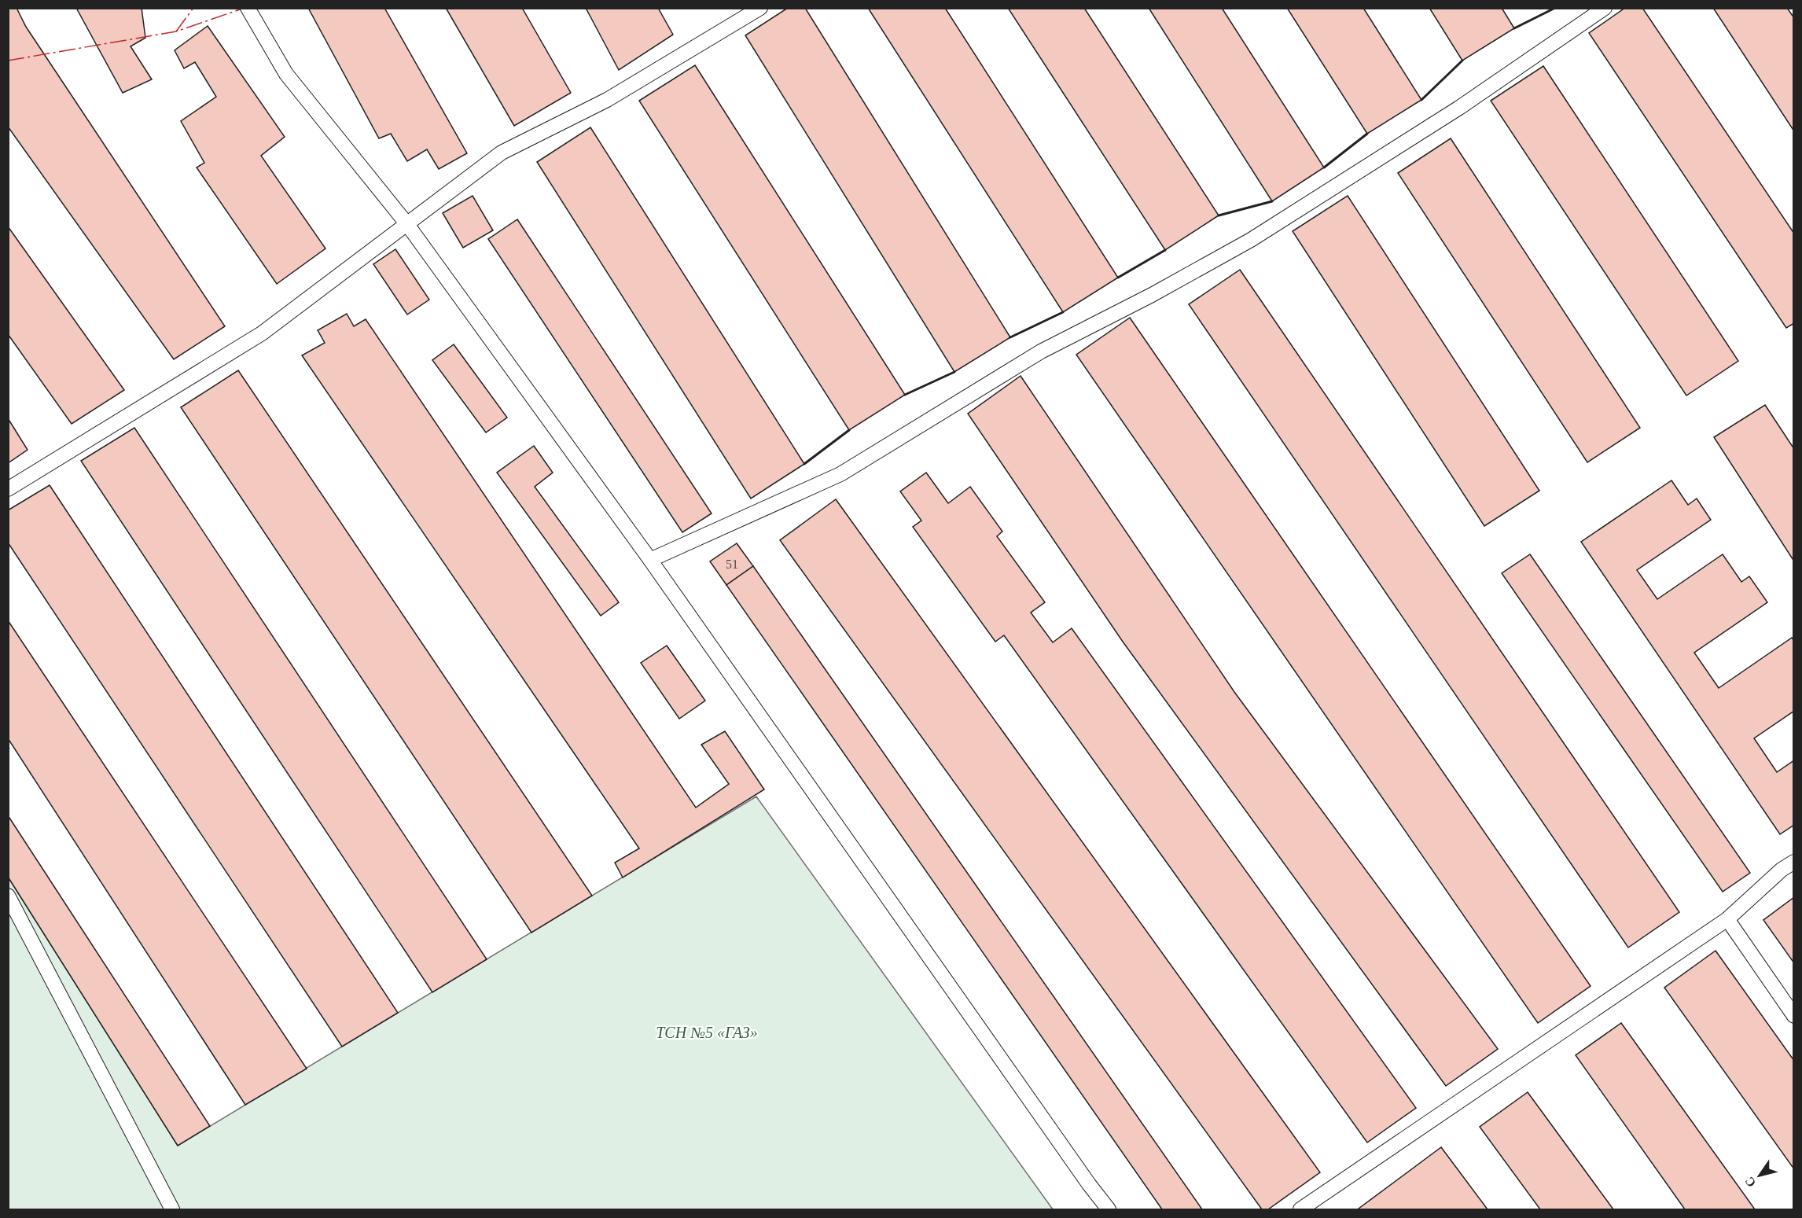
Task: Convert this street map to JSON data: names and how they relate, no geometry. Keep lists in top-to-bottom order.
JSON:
{
  "parks": ["ТСН №5 «ГАЗ»"],
  "house_numbers": ["51"],
  "north": "bottom left"
}
